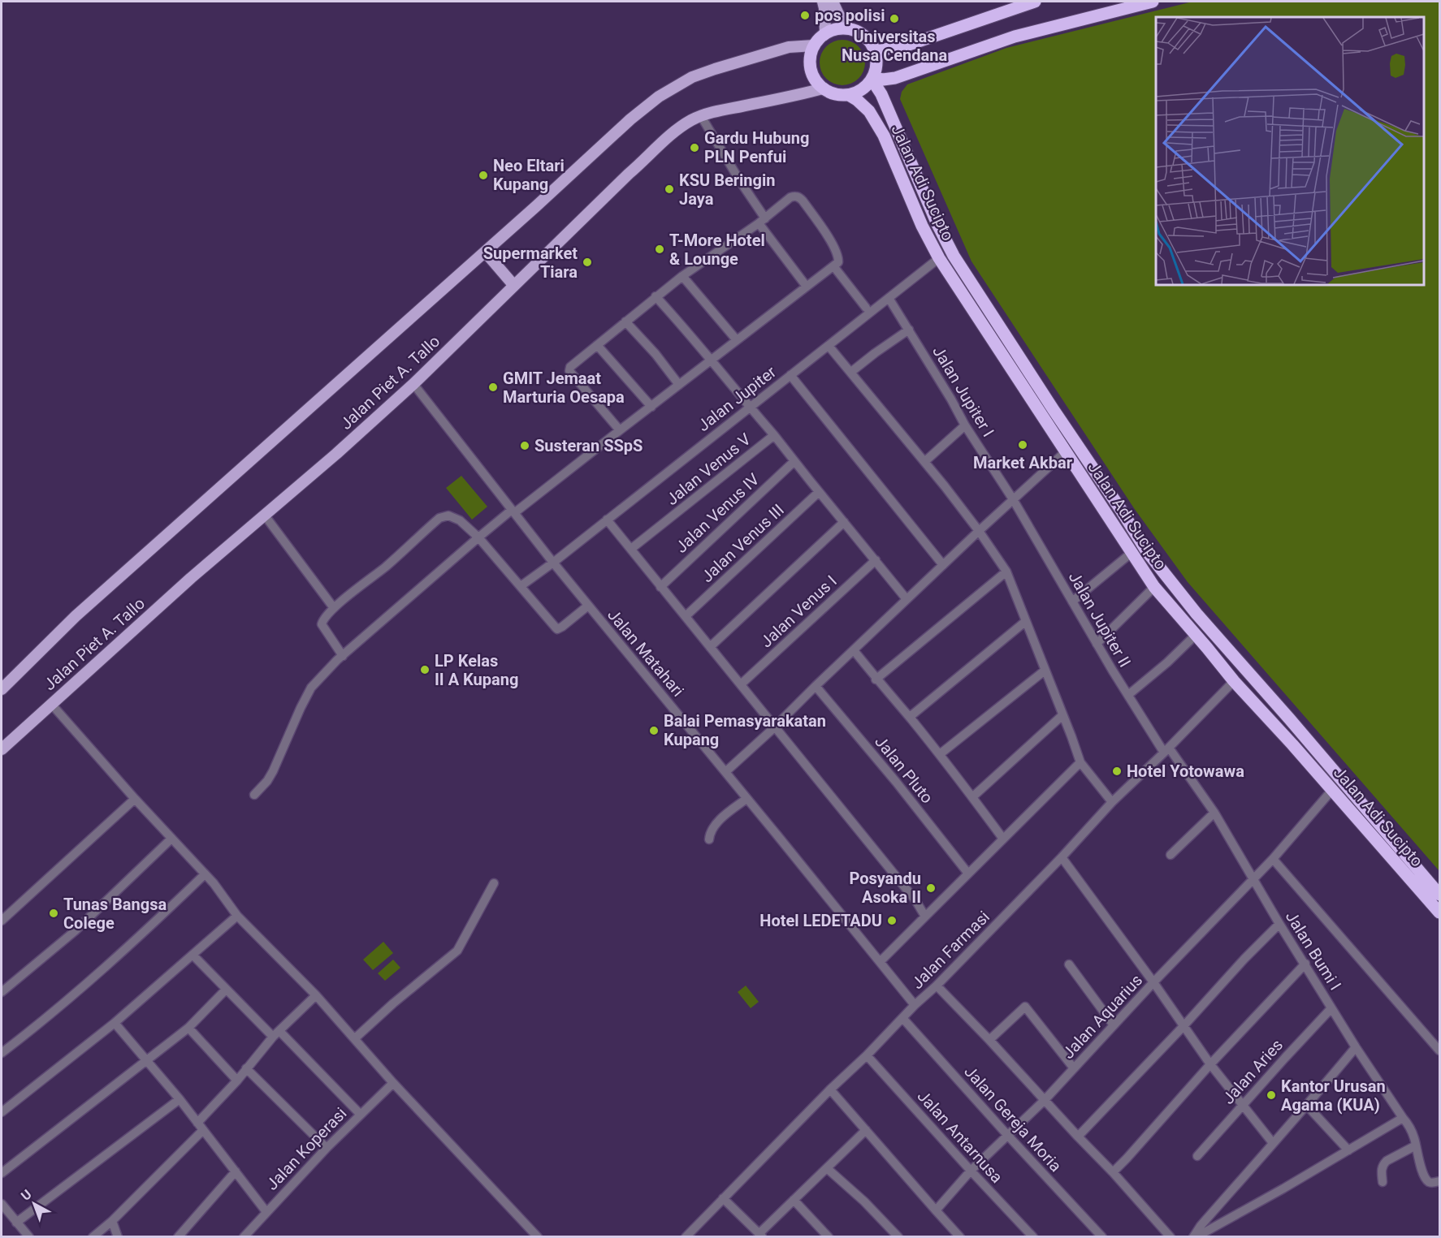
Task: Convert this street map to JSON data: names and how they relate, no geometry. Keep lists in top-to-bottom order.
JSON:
{
  "streets": {
    "highway": ["Jalan Adi Sucipto"],
    "main road": ["Jalan Piet A. Tallo"],
    "street": [
      "Jalan Jupiter I",
      "Jalan Jupiter",
      "Jalan Venus V",
      "Jalan Venus IV",
      "Jalan Venus III",
      "Jalan Venus I",
      "Jalan Jupiter II",
      "Jalan Matahari",
      "Jalan Pluto",
      "Jalan Farmasi",
      "Jalan Bumi I",
      "Jalan Aquarius",
      "Jalan Aries",
      "Jalan Gereja Moria",
      "Jalan Antarnusa",
      "Jalan Koperasi"
    ]
  },
  "crossings": [
    ["Jalan Adi Sucipto", "Jalan Piet A. Tallo"],
    ["Jalan Adi Sucipto", "Jalan Jupiter"],
    ["Jalan Adi Sucipto", "Jalan Farmasi"],
    ["Jalan Adi Sucipto", "Jalan Aquarius"],
    ["Jalan Piet A. Tallo", "Jalan Matahari"],
    ["Jalan Jupiter I", "Jalan Jupiter"],
    ["Jalan Jupiter I", "Jalan Jupiter II"],
    ["Jalan Jupiter", "Jalan Venus V"],
    ["Jalan Jupiter", "Jalan Matahari"],
    ["Jalan Jupiter II", "Jalan Farmasi"],
    ["Jalan Jupiter II", "Jalan Bumi I"],
    ["Jalan Matahari", "Jalan Farmasi"],
    ["Jalan Farmasi", "Jalan Bumi I"],
    ["Jalan Farmasi", "Jalan Gereja Moria"],
    ["Jalan Farmasi", "Jalan Antarnusa"],
    ["Jalan Bumi I", "Jalan Aquarius"],
    ["Jalan Bumi I", "Jalan Aries"],
    ["Jalan Aquarius", "Jalan Gereja Moria"],
    ["Jalan Aquarius", "Jalan Antarnusa"]
  ],
  "places": [
    "pos polisi",
    "Universitas Nusa Cendana",
    "Gardu Hubung PLN Penfui",
    "Neo Eltari Kupang",
    "KSU Beringin Jaya",
    "T-More Hotel & Lounge",
    "Supermarket Tiara",
    "GMIT Jemaat Marturia Oesapa",
    "Market Akbar",
    "Susteran SSpS",
    "LP Kelas II A Kupang",
    "Balai Pemasyarakatan Kupang",
    "Hotel Yotowawa",
    "Posyandu Asoka II",
    "Tunas Bangsa Colege",
    "Hotel LEDETADU",
    "Kantor Urusan Agama (KUA)"
  ],
  "north": "top left"
}
